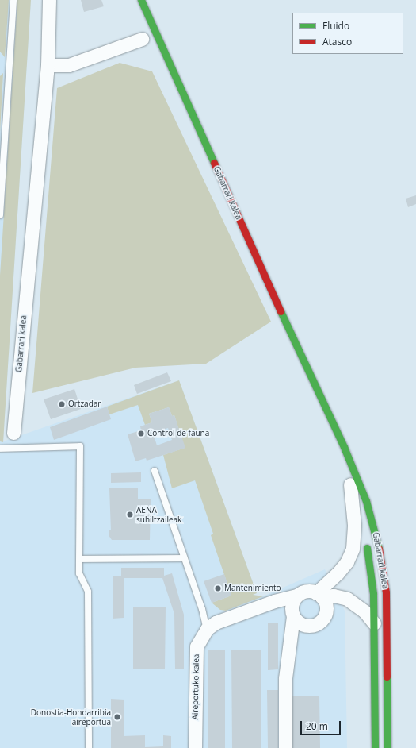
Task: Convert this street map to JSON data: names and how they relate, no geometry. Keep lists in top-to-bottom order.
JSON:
{
  "streets": {
    "main road": ["Gabarrari kalea"],
    "street": ["Aireportuko kalea"]
  },
  "crossings": [
    ["Gabarrari kalea", "Aireportuko kalea"]
  ],
  "places": [
    "Ortzadar",
    "Control de fauna",
    "AENA suhiltzaileak",
    "Mantenimiento",
    "Donostia-Hondarribia aireportua"
  ],
  "legend": ["Fluido", "Atasco"],
  "scale_bar": "20 m"
}
